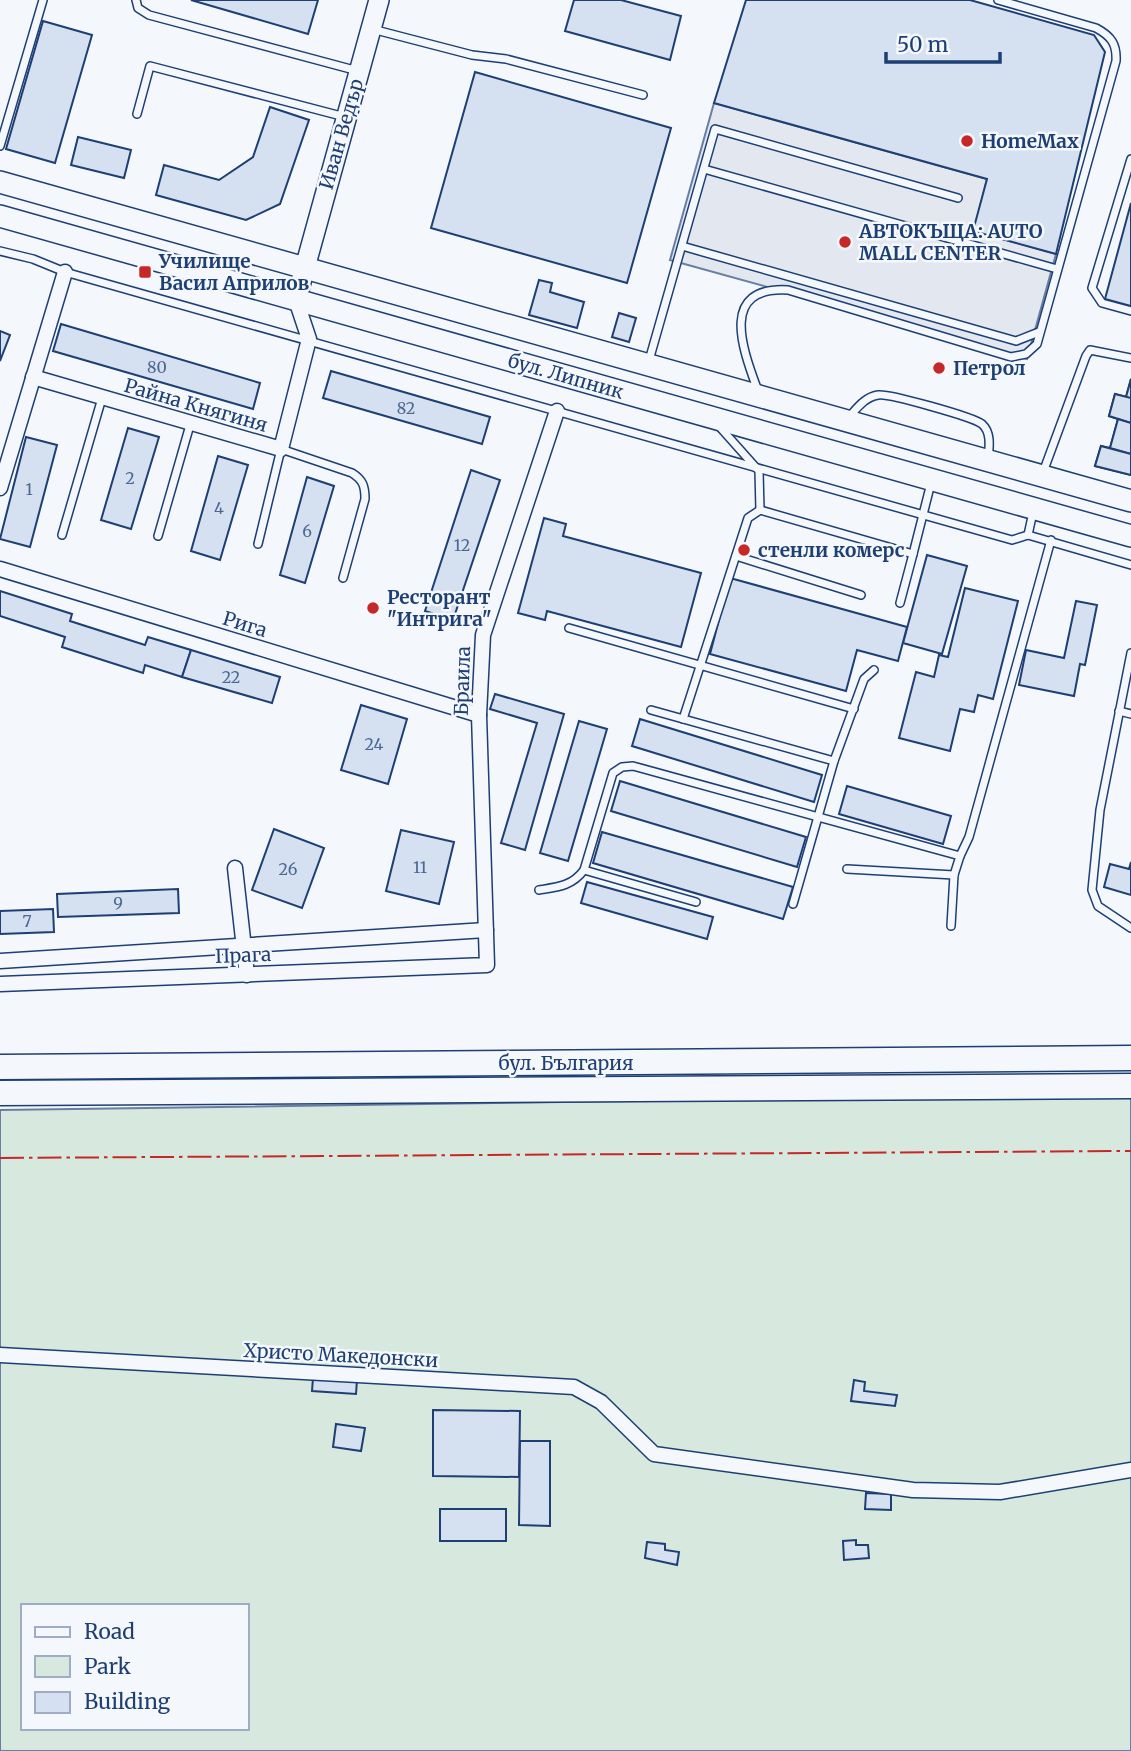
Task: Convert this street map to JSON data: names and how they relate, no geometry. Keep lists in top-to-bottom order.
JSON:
{
  "streets": {
    "highway": ["бул. България"],
    "main road": ["бул. Липник"],
    "street": [
      "Иван Ведър",
      "Райна Княгиня",
      "Рига",
      "Браила",
      "Прага",
      "Христо Македонски"
    ]
  },
  "crossings": [
    ["Иван Ведър", "бул. Липник"],
    ["Рига", "Браила"],
    ["Браила", "Прага"]
  ],
  "places": {
    "other": [
      "HomeMax",
      "АВТОКЪЩА: AUTO MALL CENTER",
      "Петрол",
      "стенли комерс",
      "Ресторант \"Интрига\""
    ],
    "transit": ["Училище Васил Априлов"]
  },
  "house_numbers": [
    "80",
    "82",
    "2",
    "1",
    "4",
    "6",
    "12",
    "22",
    "24",
    "11",
    "26",
    "9",
    "7"
  ],
  "legend": ["Road", "Park", "Building"],
  "scale_bar": "50 m"
}
